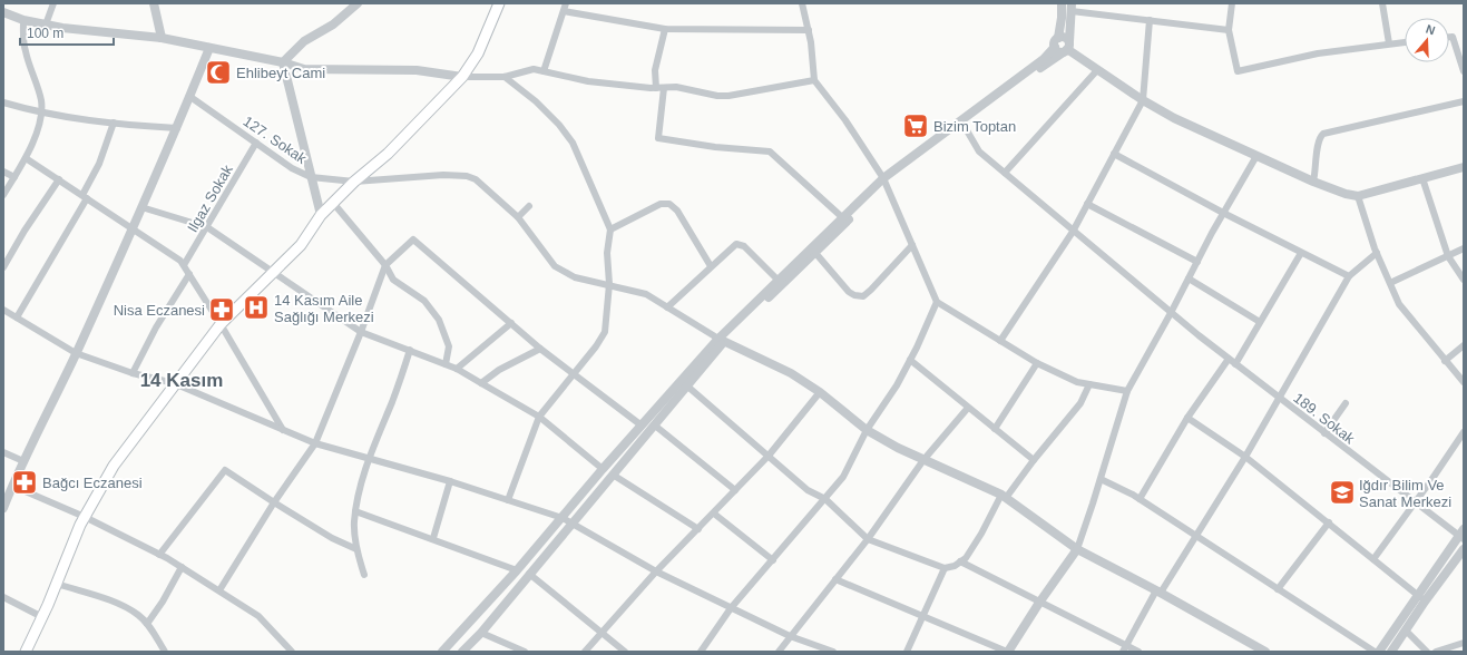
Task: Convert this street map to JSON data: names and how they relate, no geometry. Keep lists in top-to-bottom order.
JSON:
{
  "streets": {
    "street": ["127. Sokak", "Ilgaz Sokak", "189. Sokak"]
  },
  "crossings": [
    ["127. Sokak", "Ilgaz Sokak"]
  ],
  "districts": ["14 Kasım"],
  "places": {
    "mosque": ["Ehlibeyt Cami"],
    "supermarket": ["Bizim Toptan"],
    "hospital": ["14 Kasım Aile Sağlığı Merkezi"],
    "pharmacy": ["Nisa Eczanesi", "Bağcı Eczanesi"],
    "school or university": ["Iğdır Bilim Ve Sanat Merkezi"]
  },
  "scale_bar": "100 m",
  "north": "top"
}
